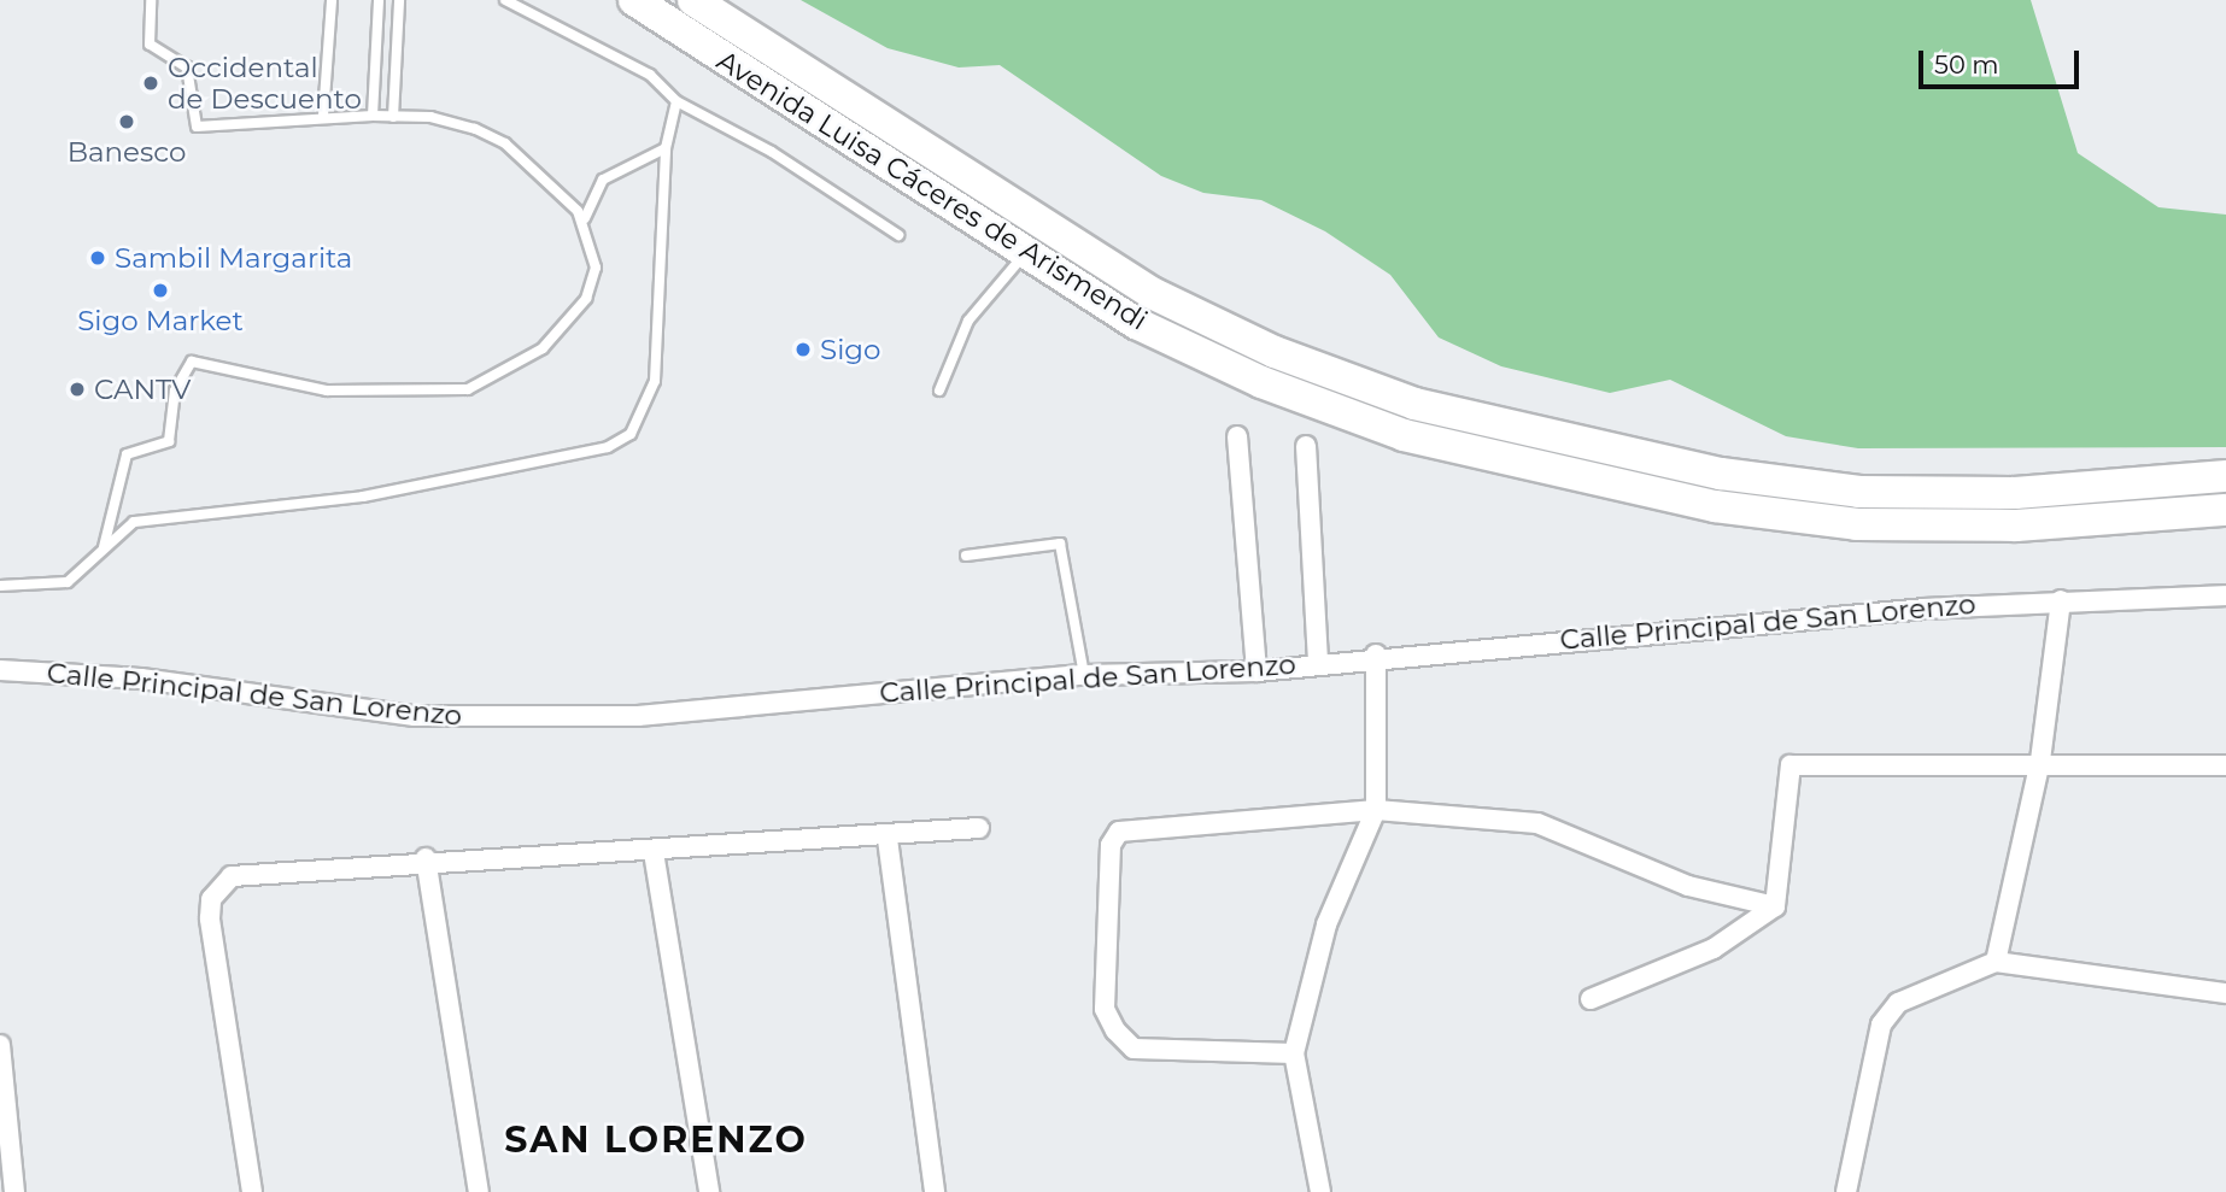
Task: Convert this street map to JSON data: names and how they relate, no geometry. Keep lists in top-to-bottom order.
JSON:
{
  "streets": {
    "main road": ["Avenida Luisa Cáceres de Arismendi"],
    "street": ["Calle Principal de San Lorenzo"]
  },
  "districts": ["SAN LORENZO"],
  "places": [
    "Occidental de Descuento",
    "Banesco",
    "Sambil Margarita",
    "Sigo Market",
    "Sigo",
    "CANTV"
  ],
  "scale_bar": "50 m"
}
